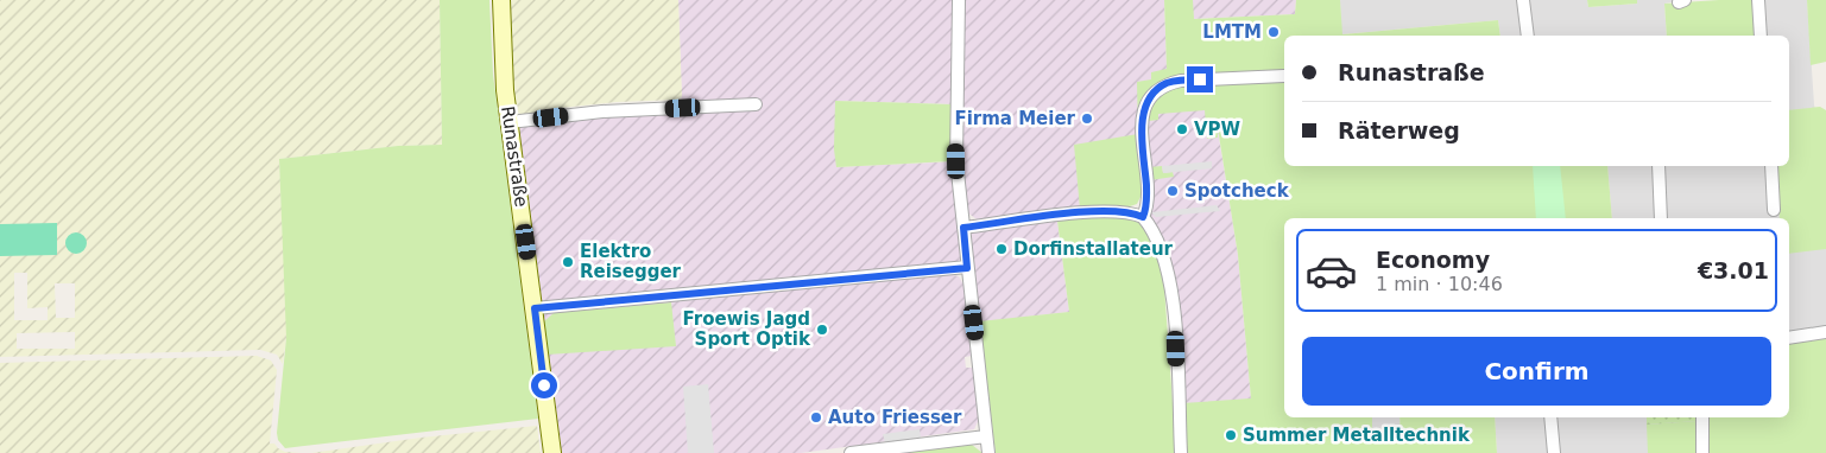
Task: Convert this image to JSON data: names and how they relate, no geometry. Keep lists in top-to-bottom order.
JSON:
{
  "streets": {
    "street": ["Runastraße"]
  },
  "places": [
    "LMTM",
    "Firma Meier",
    "VPW",
    "Spotcheck",
    "Dorfinstallateur",
    "Elektro Reisegger",
    "Froewis Jagd Sport Optik",
    "Auto Friesser",
    "Summer Metalltechnik"
  ],
  "page": {
    "banner": ["Runastraße", "Räterweg"],
    "list": [
      {
        "name": "Economy",
        "note": "1 min · 10:46",
        "value": "€3.01"
      }
    ],
    "buttons": "Confirm"
  }
}
